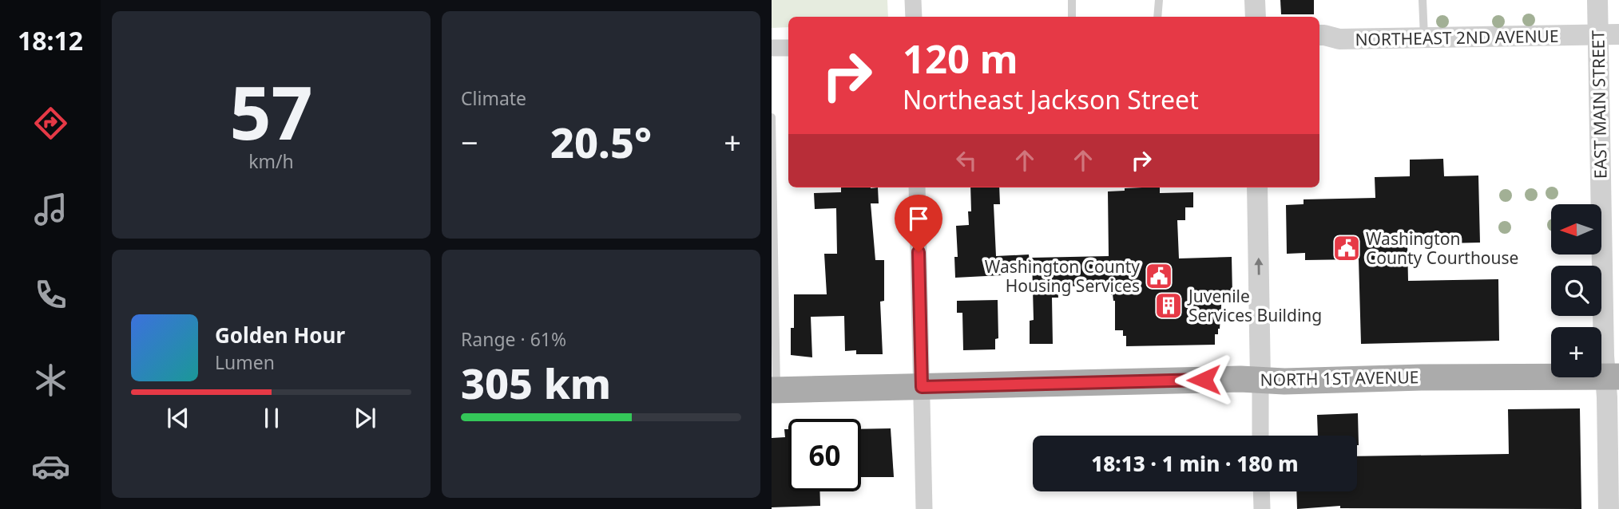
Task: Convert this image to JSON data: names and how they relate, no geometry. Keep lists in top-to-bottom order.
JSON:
{
  "streets": {
    "main road": ["NORTH 1ST AVENUE"],
    "street": ["NORTHEAST 2ND AVENUE", "EAST MAIN STREET"]
  },
  "crossings": [
    ["NORTHEAST 2ND AVENUE", "EAST MAIN STREET"],
    ["EAST MAIN STREET", "NORTH 1ST AVENUE"]
  ],
  "places": {
    "public building": ["Washington County Courthouse", "Washington County Housing Services"],
    "building": ["Juvenile Services Building"]
  },
  "north": "left",
  "page": {
    "tabs": "18:12",
    "tile": [
      ["57", "km/h"],
      "Climate",
      ["Range · 61%", "305 km"]
    ],
    "turn": ["120 m", "Northeast Jackson Street"],
    "heat": ["−", "20.5°", "+"],
    "map_buttons": "+",
    "song": ["Golden Hour", "Lumen"],
    "limit": "60",
    "trip": "18:13 · 1 min · 180 m"
  }
}
